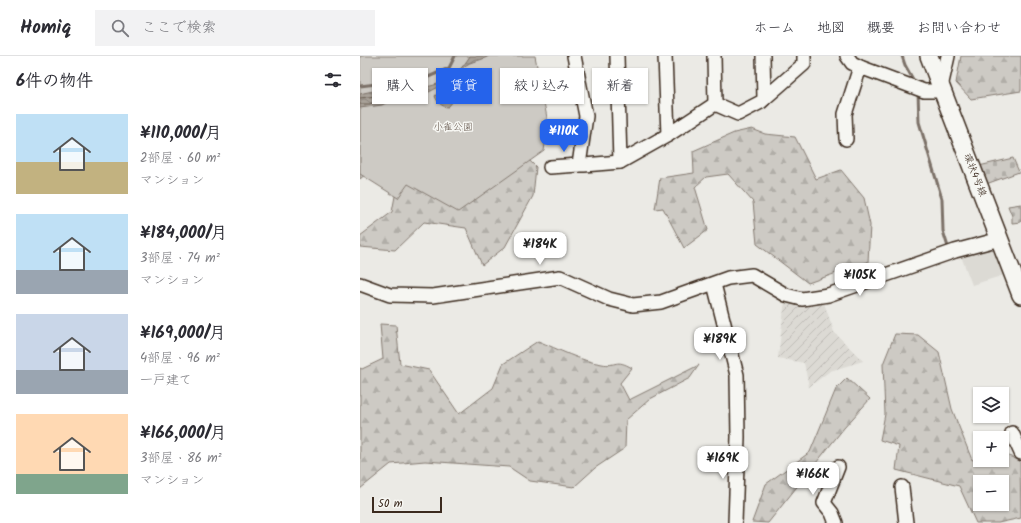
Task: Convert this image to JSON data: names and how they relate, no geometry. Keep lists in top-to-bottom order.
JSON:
{
  "streets": {
    "main road": ["環状4号線"]
  },
  "parks": ["小雀公園"],
  "scale_bar": "50 m",
  "page": {
    "header": "Homiq",
    "search": "ここで検索",
    "nav": [
      "ホーム",
      "地図",
      "概要",
      "お問い合わせ"
    ],
    "heading": "6件の物件",
    "chip": [
      "購入",
      "賃貸",
      "絞り込み",
      "新着"
    ],
    "list": [
      {
        "name": "¥110,000/月",
        "note": "2部屋 · 60 m² · マンション"
      },
      {
        "name": "¥184,000/月",
        "note": "3部屋 · 74 m² · マンション"
      },
      {
        "name": "¥169,000/月",
        "note": "4部屋 · 96 m² · 一戸建て"
      },
      {
        "name": "¥166,000/月",
        "note": "3部屋 · 86 m² · マンション"
      }
    ],
    "price": [
      "¥110K",
      "¥184K",
      "¥105K",
      "¥189K",
      "¥169K",
      "¥166K"
    ],
    "map_buttons": ["+", "−"],
    "scale": "50 m"
  }
}
